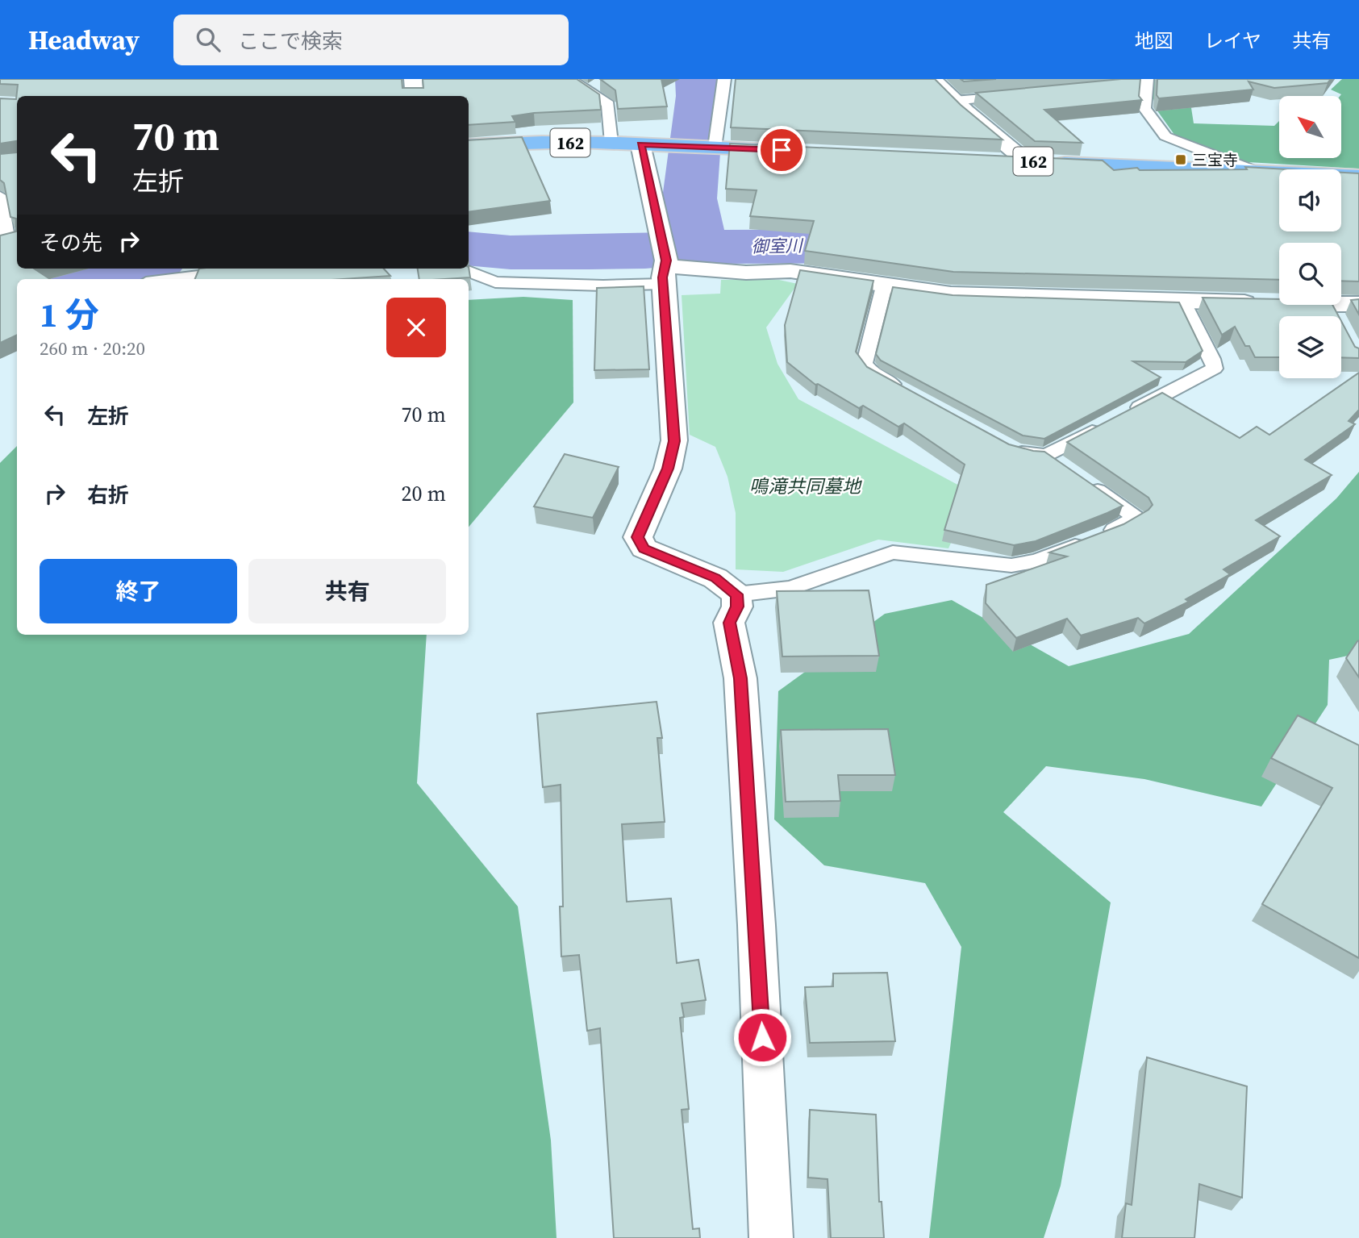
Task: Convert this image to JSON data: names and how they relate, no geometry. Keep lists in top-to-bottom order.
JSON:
{
  "streets": {
    "highway": ["162"]
  },
  "water": ["御室川"],
  "parks": ["鳴滝共同墓地"],
  "places": {
    "transit": ["三宝寺"]
  },
  "north": "top left",
  "page": {
    "header": "Headway",
    "search": "ここで検索",
    "nav": ["地図", "レイヤ", "共有"],
    "turn": ["70 m", "左折"],
    "then": "その先",
    "heading": ["1 分", "260 m · 20:20"],
    "list": [
      {
        "name": "左折",
        "value": "70 m"
      },
      {
        "name": "右折",
        "value": "20 m"
      }
    ],
    "buttons": ["終了", "共有"]
  }
}
